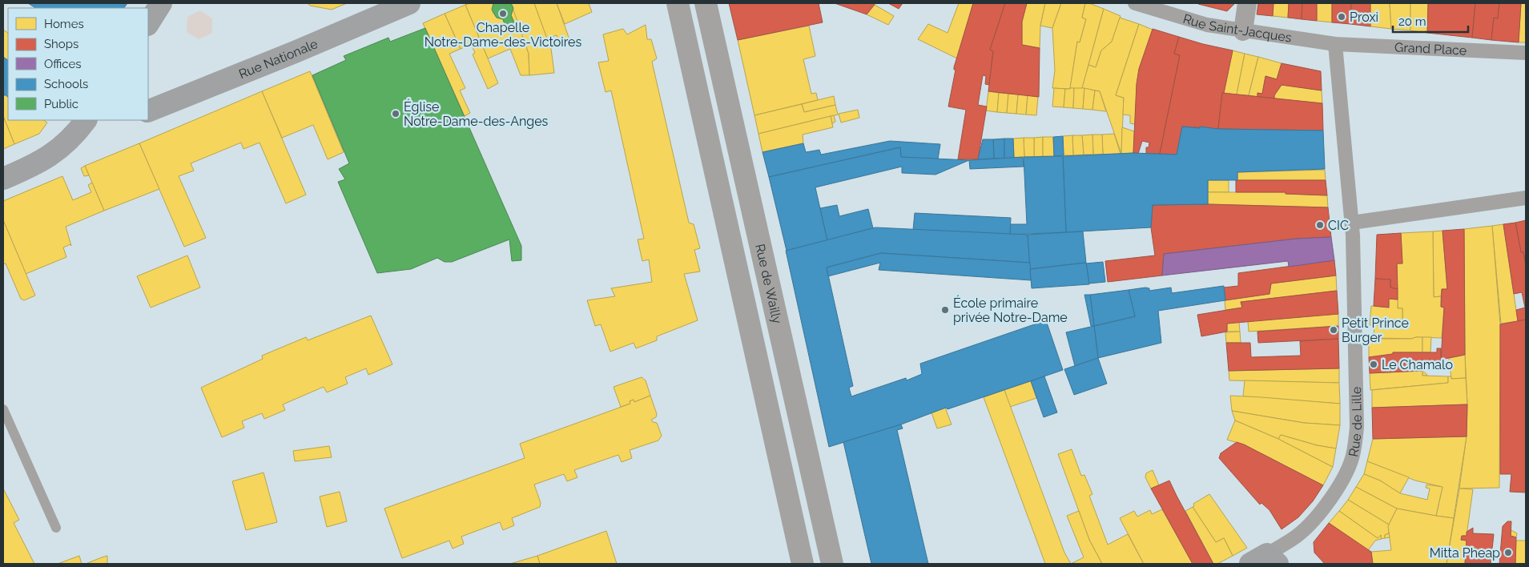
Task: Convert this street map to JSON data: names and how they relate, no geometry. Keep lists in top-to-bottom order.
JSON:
{
  "streets": {
    "main road": ["Rue Nationale"],
    "street": [
      "Rue Saint-Jacques",
      "Grand Place",
      "Rue de Wailly",
      "Rue de Lille"
    ]
  },
  "crossings": [
    ["Rue Saint-Jacques", "Grand Place"]
  ],
  "places": [
    "Chapelle Notre-Dame-des-Victoires",
    "Proxi",
    "Église Notre-Dame-des-Anges",
    "CIC",
    "École primaire privée Notre-Dame",
    "Petit Prince Burger",
    "Le Chamalo",
    "Mitta Pheap"
  ],
  "legend": [
    "Homes",
    "Shops",
    "Offices",
    "Schools",
    "Public"
  ],
  "scale_bar": "20 m"
}
